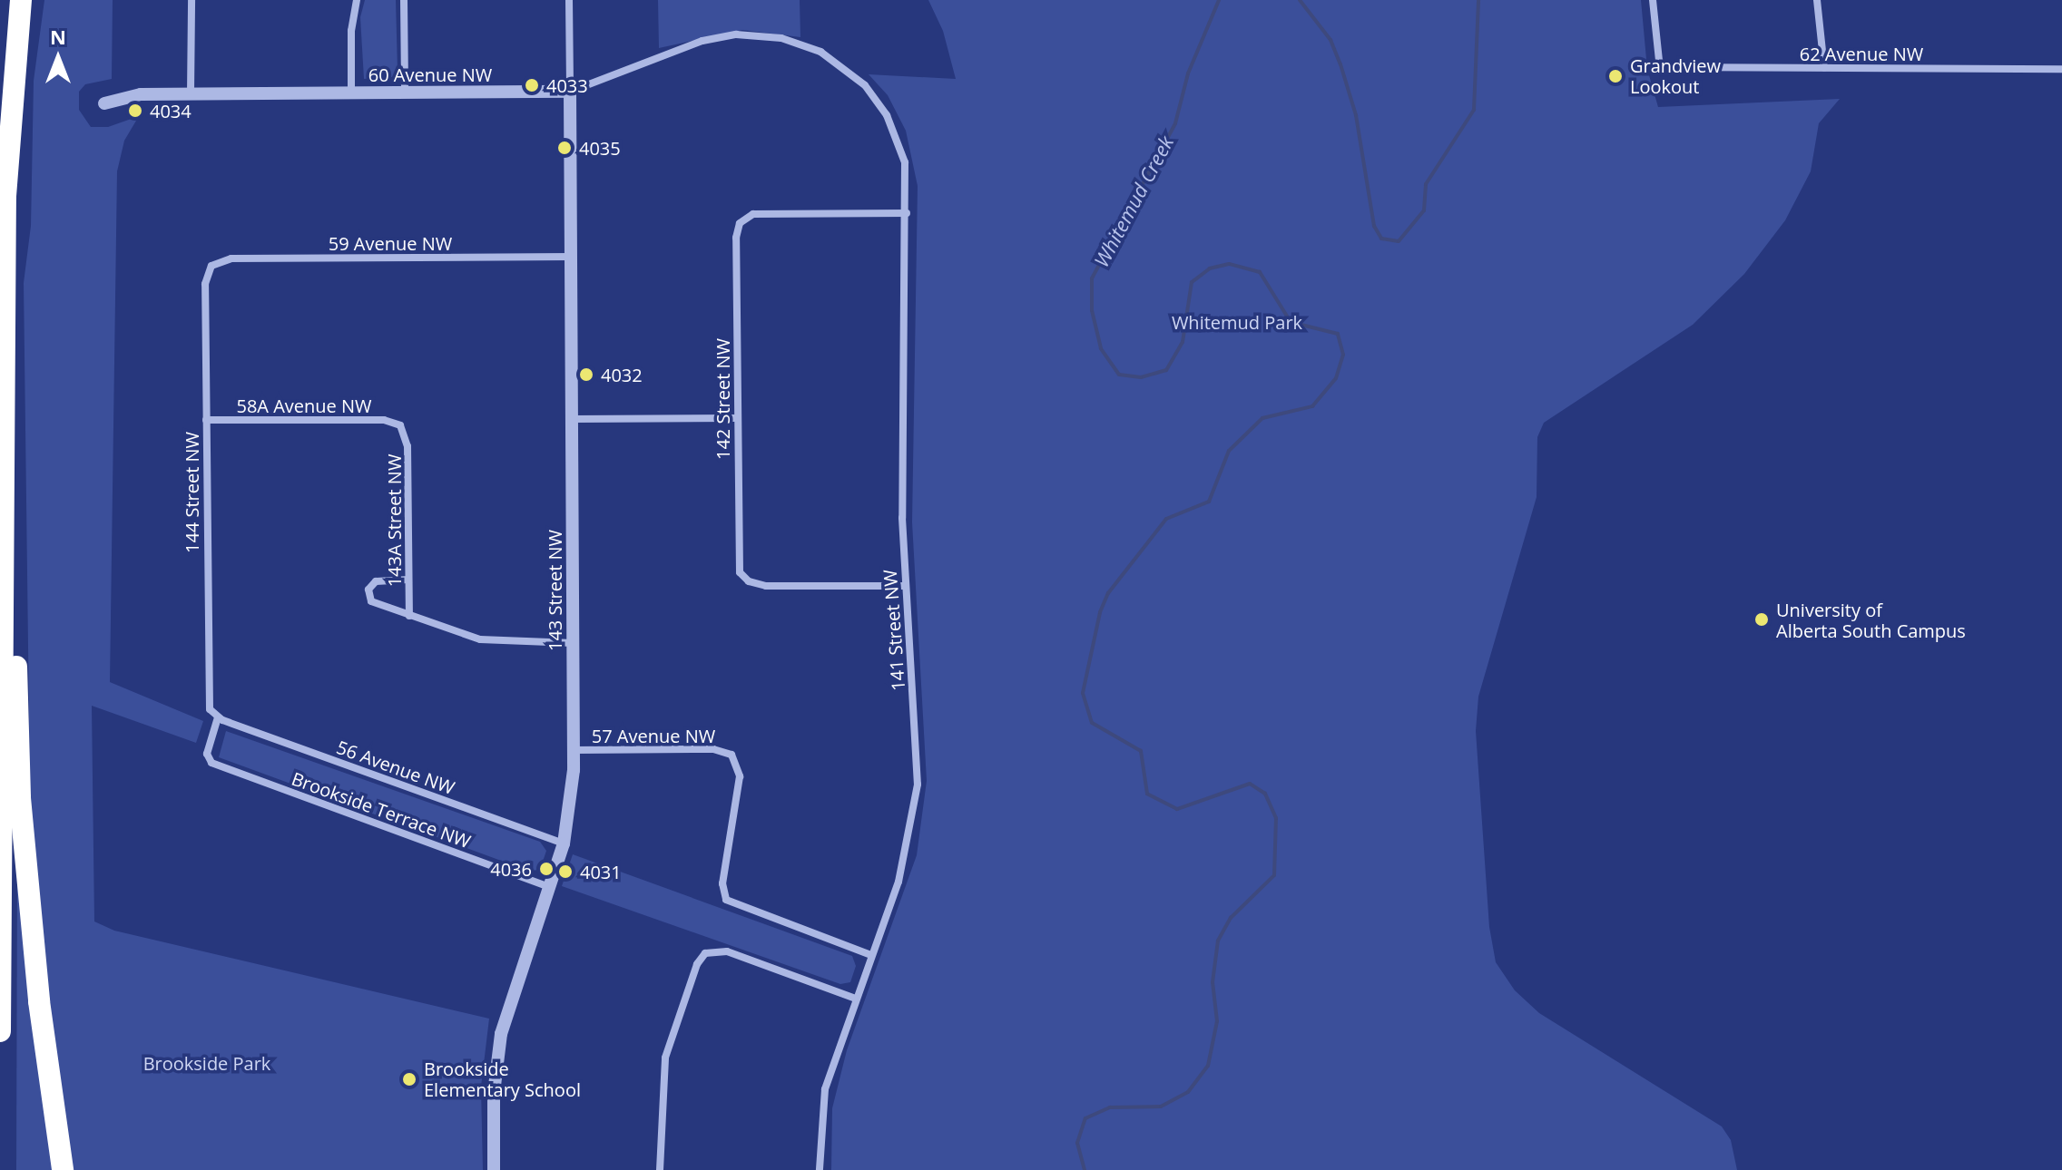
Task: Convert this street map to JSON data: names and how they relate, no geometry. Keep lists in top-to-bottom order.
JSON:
{
  "streets": {
    "street": [
      "62 Avenue NW",
      "60 Avenue NW",
      "59 Avenue NW",
      "142 Street NW",
      "58A Avenue NW",
      "144 Street NW",
      "143A Street NW",
      "143 Street NW",
      "141 Street NW",
      "57 Avenue NW",
      "56 Avenue NW",
      "Brookside Terrace NW"
    ]
  },
  "crossings": [
    ["60 Avenue NW", "143 Street NW"],
    ["60 Avenue NW", "141 Street NW"],
    ["59 Avenue NW", "144 Street NW"],
    ["59 Avenue NW", "143 Street NW"],
    ["142 Street NW", "141 Street NW"],
    ["58A Avenue NW", "144 Street NW"],
    ["58A Avenue NW", "143A Street NW"],
    ["144 Street NW", "56 Avenue NW"],
    ["144 Street NW", "Brookside Terrace NW"],
    ["143 Street NW", "57 Avenue NW"],
    ["143 Street NW", "56 Avenue NW"],
    ["143 Street NW", "Brookside Terrace NW"],
    ["141 Street NW", "57 Avenue NW"],
    ["56 Avenue NW", "Brookside Terrace NW"]
  ],
  "water": ["Whitemud Creek"],
  "parks": ["Whitemud Park", "Brookside Park"],
  "places": [
    "Grandview Lookout",
    "4033",
    "4034",
    "4035",
    "4032",
    "University of Alberta South Campus",
    "4036",
    "4031",
    "Brookside Elementary School"
  ],
  "north": "top"
}
